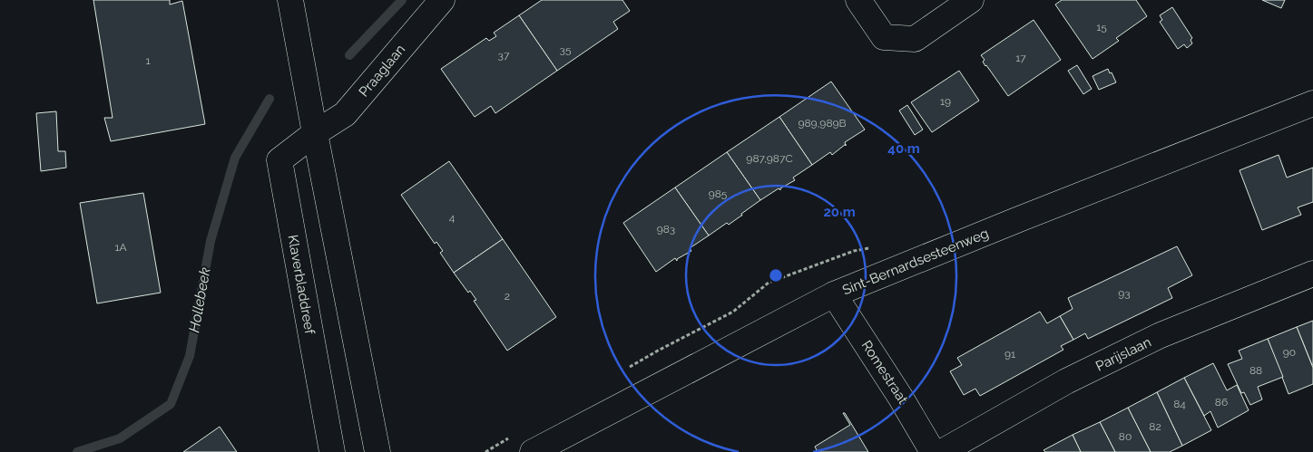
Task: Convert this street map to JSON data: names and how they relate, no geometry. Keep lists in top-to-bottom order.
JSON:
{
  "streets": {
    "street": [
      "Praaglaan",
      "Sint-Bernardsesteenweg",
      "Klaverbladdreef",
      "Parijslaan",
      "Romestraat"
    ]
  },
  "crossings": [
    ["Praaglaan", "Klaverbladdreef"],
    ["Sint-Bernardsesteenweg", "Romestraat"]
  ],
  "water": ["Hollebeek"],
  "house_numbers": [
    "15",
    "35",
    "37",
    "17",
    "1",
    "19",
    "989,989B",
    "987,987C",
    "985",
    "4",
    "983",
    "1A",
    "93",
    "2",
    "90",
    "91",
    "88",
    "86",
    "84",
    "82",
    "80"
  ],
  "rings": ["40 m", "20 m"]
}
